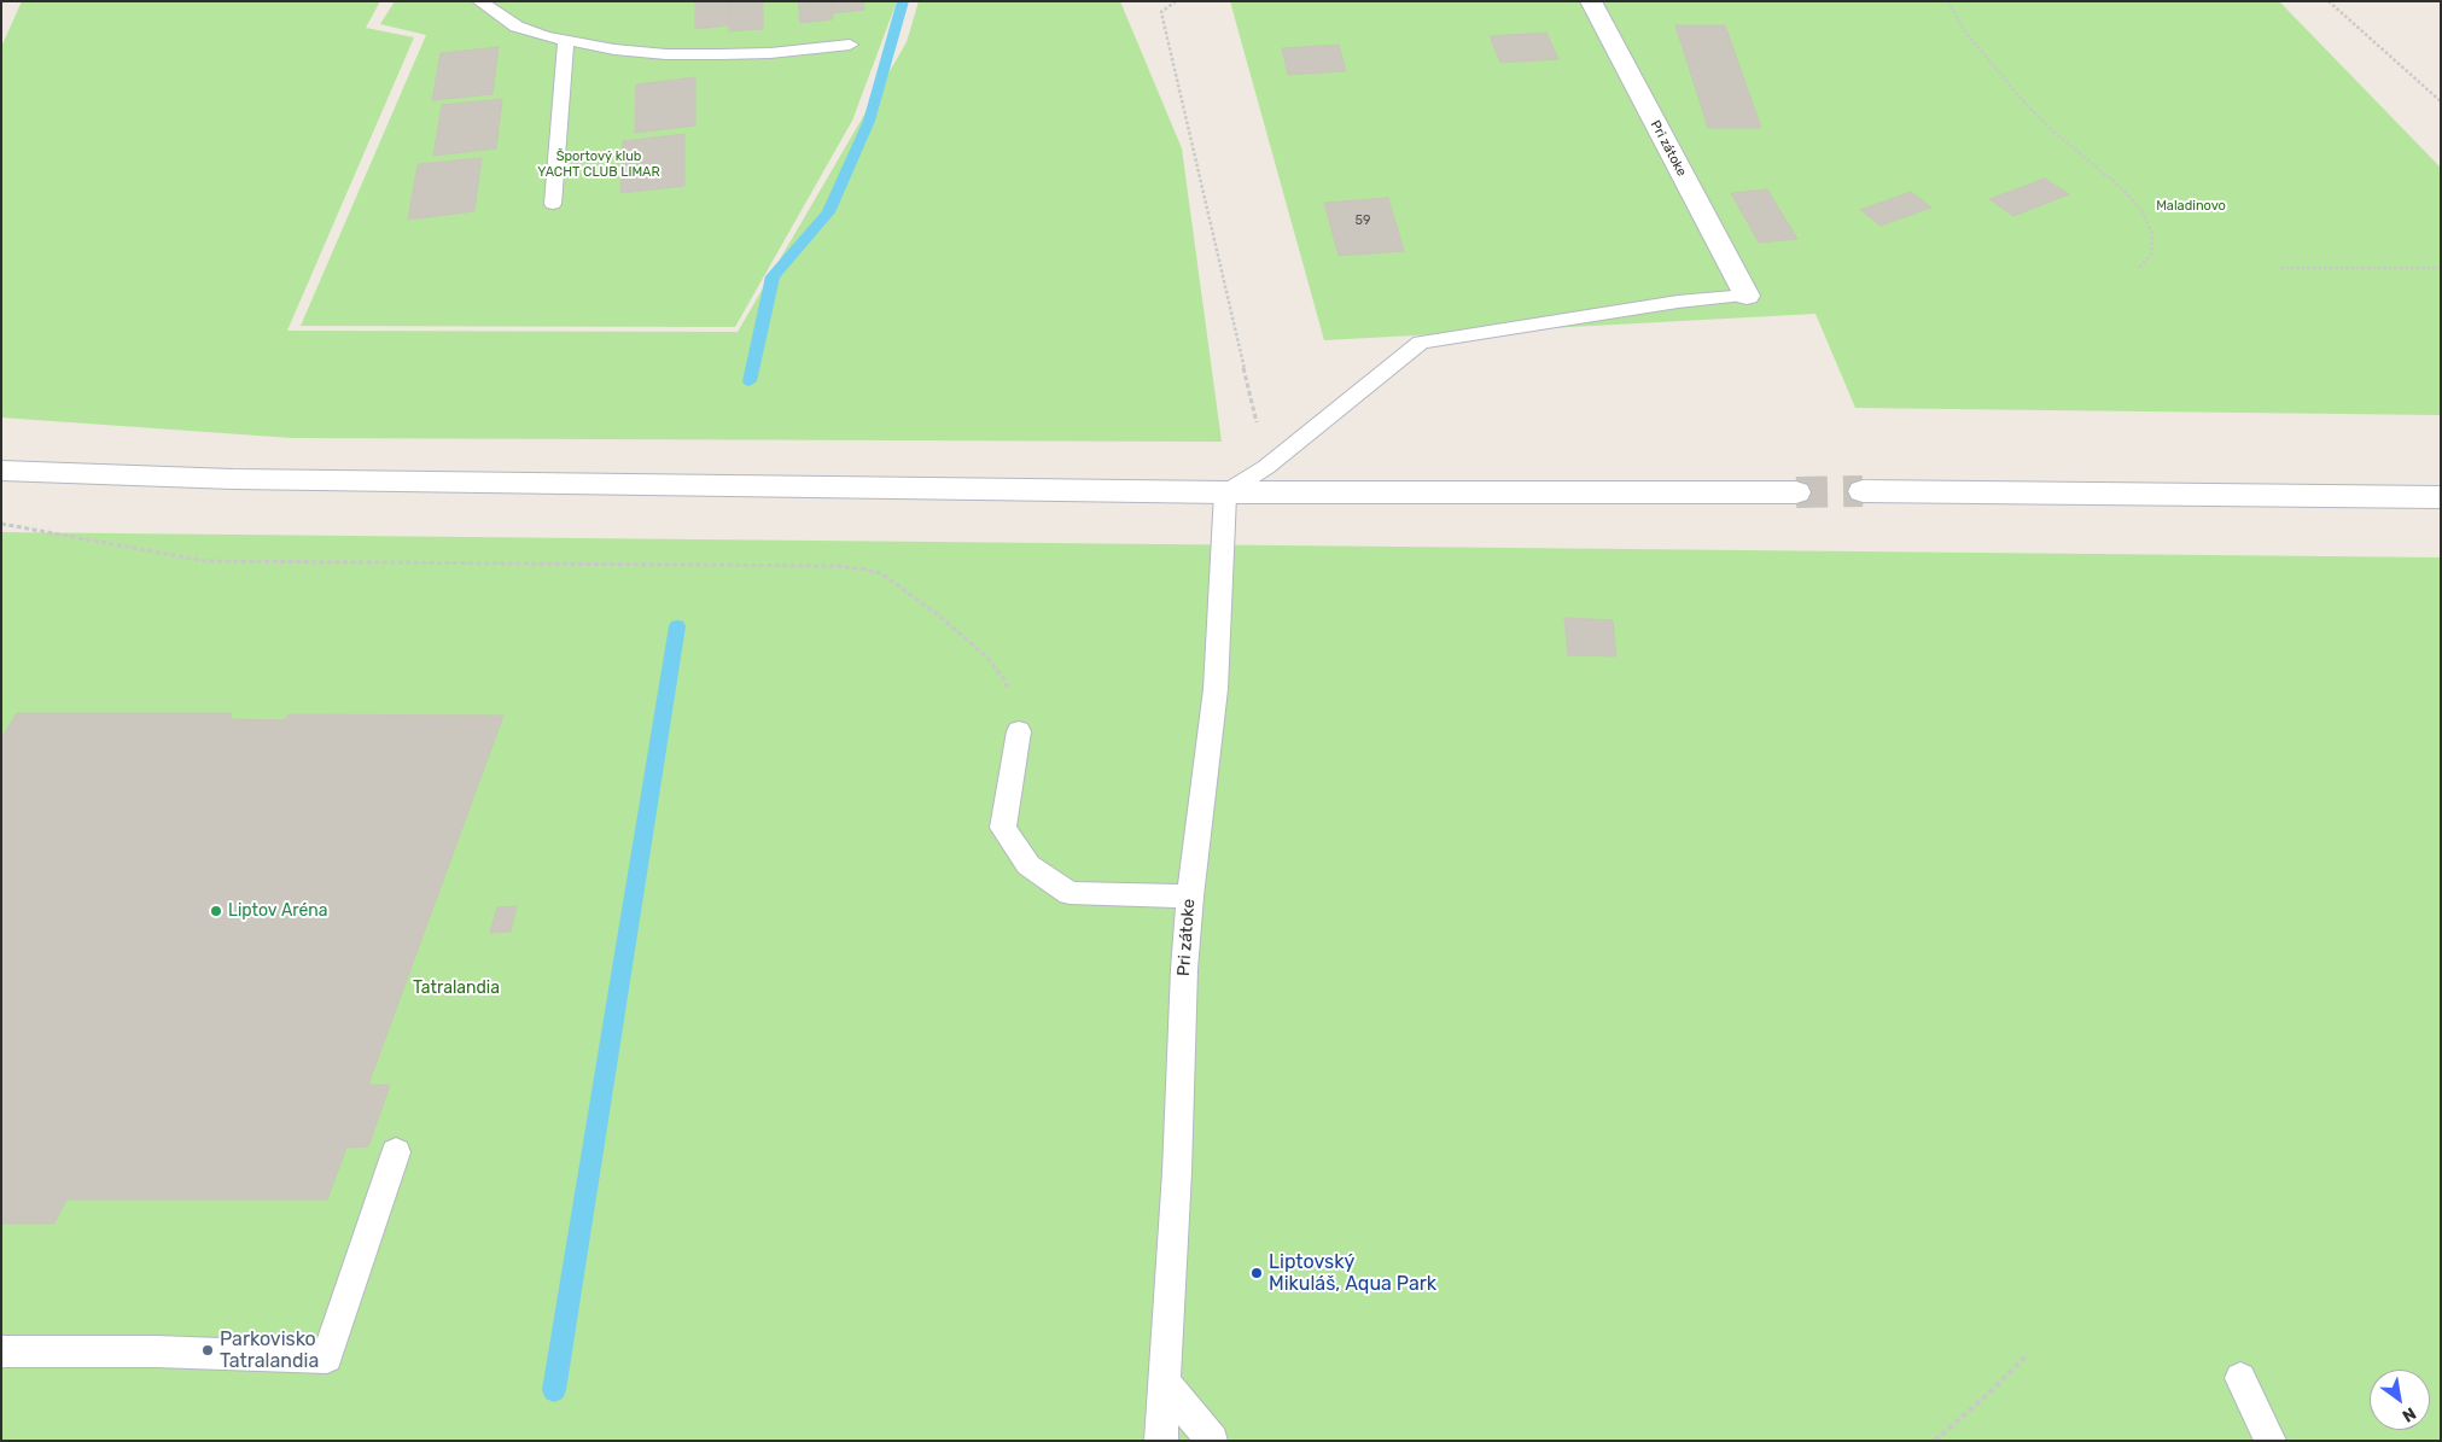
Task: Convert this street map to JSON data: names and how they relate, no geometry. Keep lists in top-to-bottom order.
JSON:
{
  "streets": {
    "main road": ["Pri zátoke"]
  },
  "parks": ["Športový klub YACHT CLUB LIMAR", "Maladinovo", "Tatralandia"],
  "places": ["Liptov Aréna", "Liptovský Mikuláš, Aqua Park", "Parkovisko Tatralandia"],
  "house_numbers": ["59"],
  "north": "bottom right"
}
